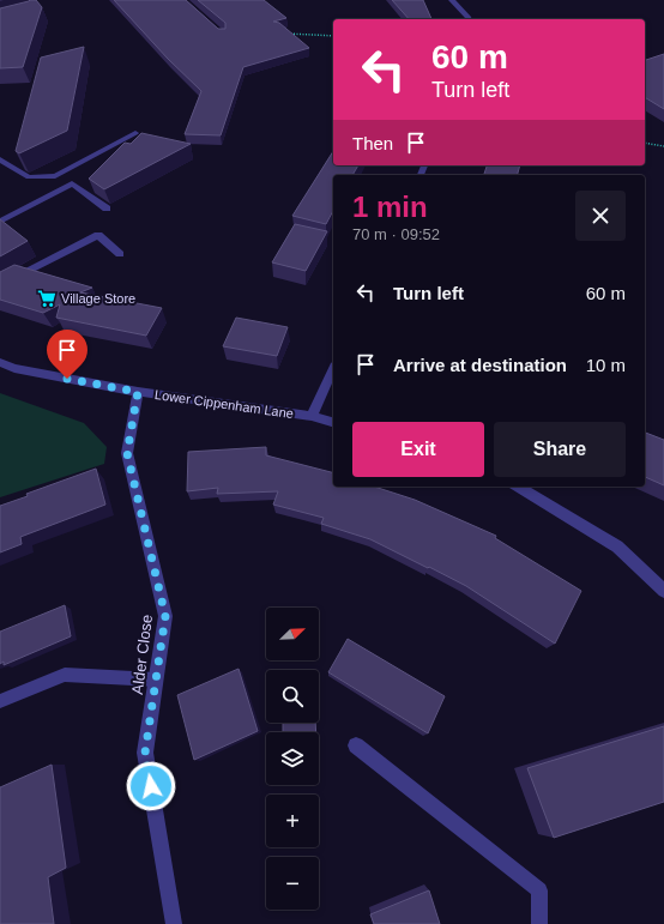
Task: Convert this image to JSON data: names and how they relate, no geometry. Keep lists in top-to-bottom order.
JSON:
{
  "streets": {
    "street": ["Lower Cippenham Lane", "Alder Close"]
  },
  "crossings": [
    ["Lower Cippenham Lane", "Alder Close"]
  ],
  "places": {
    "supermarket": ["Village Store"]
  },
  "north": "top right",
  "page": {
    "turn": ["60 m", "Turn left"],
    "then": "Then",
    "heading": ["1 min", "70 m · 09:52"],
    "list": [
      {
        "name": "Turn left",
        "value": "60 m"
      },
      {
        "name": "Arrive at destination",
        "value": "10 m"
      }
    ],
    "buttons": ["Exit", "Share"],
    "map_buttons": ["+", "−"]
  }
}
